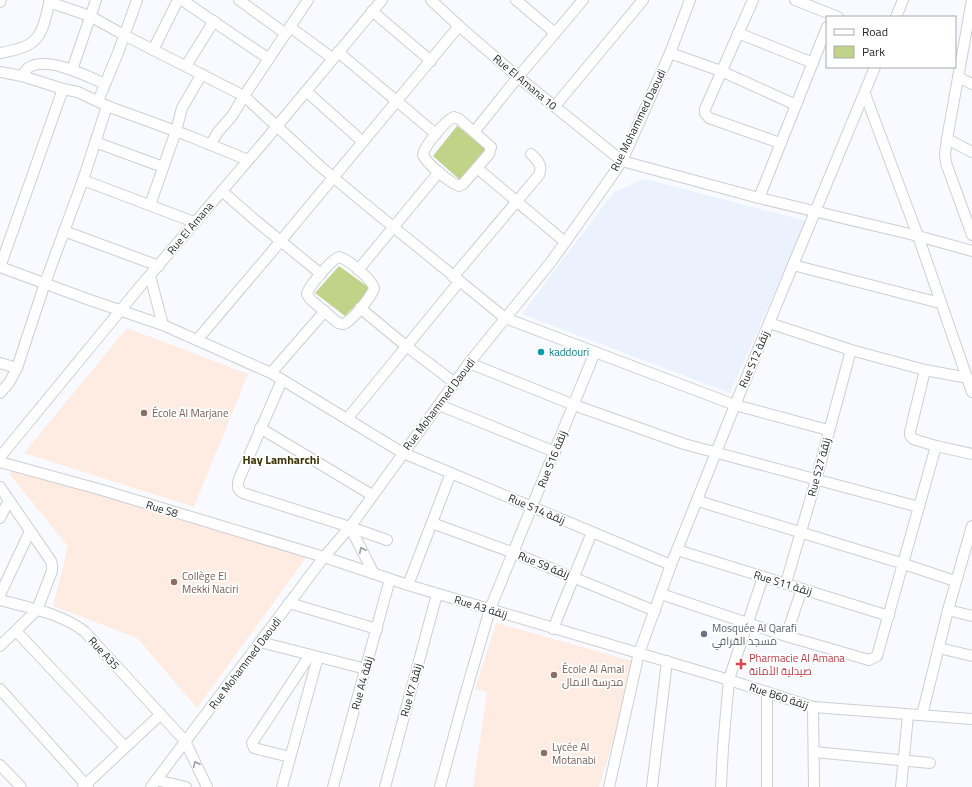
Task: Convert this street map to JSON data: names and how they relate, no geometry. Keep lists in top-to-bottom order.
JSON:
{
  "streets": {
    "street": [
      "Rue El Amana 10",
      "Rue Mohammed Daoudi",
      "Rue El Amana",
      "Rue S12 زنقة",
      "Rue S16 زنقة",
      "Rue S27 زنقة",
      "Rue S8",
      "Rue S14 زنقة",
      "Rue S9 زنقة",
      "Rue S11 زنقة",
      "Rue A3 زنقة",
      "Rue A35",
      "Rue A4 زنقة",
      "Rue K7 زنقة",
      "Rue B60 زنقة"
    ]
  },
  "crossings": [
    ["Rue El Amana 10", "Rue Mohammed Daoudi"],
    ["Rue Mohammed Daoudi", "Rue S8"],
    ["Rue Mohammed Daoudi", "Rue S14 زنقة"],
    ["Rue Mohammed Daoudi", "Rue A3 زنقة"],
    ["Rue Mohammed Daoudi", "Rue A35"],
    ["Rue El Amana", "Rue S14 زنقة"],
    ["Rue S12 زنقة", "Rue S14 زنقة"],
    ["Rue S12 زنقة", "Rue S9 زنقة"],
    ["Rue S12 زنقة", "Rue S11 زنقة"],
    ["Rue S12 زنقة", "Rue A3 زنقة"],
    ["Rue S12 زنقة", "Rue B60 زنقة"],
    ["Rue S16 زنقة", "Rue S14 زنقة"],
    ["Rue S16 زنقة", "Rue S9 زنقة"],
    ["Rue S16 زنقة", "Rue A3 زنقة"],
    ["Rue S27 زنقة", "Rue S11 زنقة"],
    ["Rue S8", "Rue A3 زنقة"],
    ["Rue A3 زنقة", "Rue A4 زنقة"],
    ["Rue A3 زنقة", "Rue K7 زنقة"],
    ["Rue A3 زنقة", "Rue B60 زنقة"]
  ],
  "districts": ["Hay Lamharchi"],
  "places": {
    "other": [
      "kaddouri",
      "École Al Marjane",
      "Collège El Mekki Naciri",
      "Mosquée Al Qarafi مسجد القرافي",
      "École Al Amal مدرسة الامال",
      "Lycée Al Motanabi"
    ],
    "health": ["Pharmacie Al Amana صيدلية الأمانة"]
  },
  "legend": ["Road", "Park"]
}
